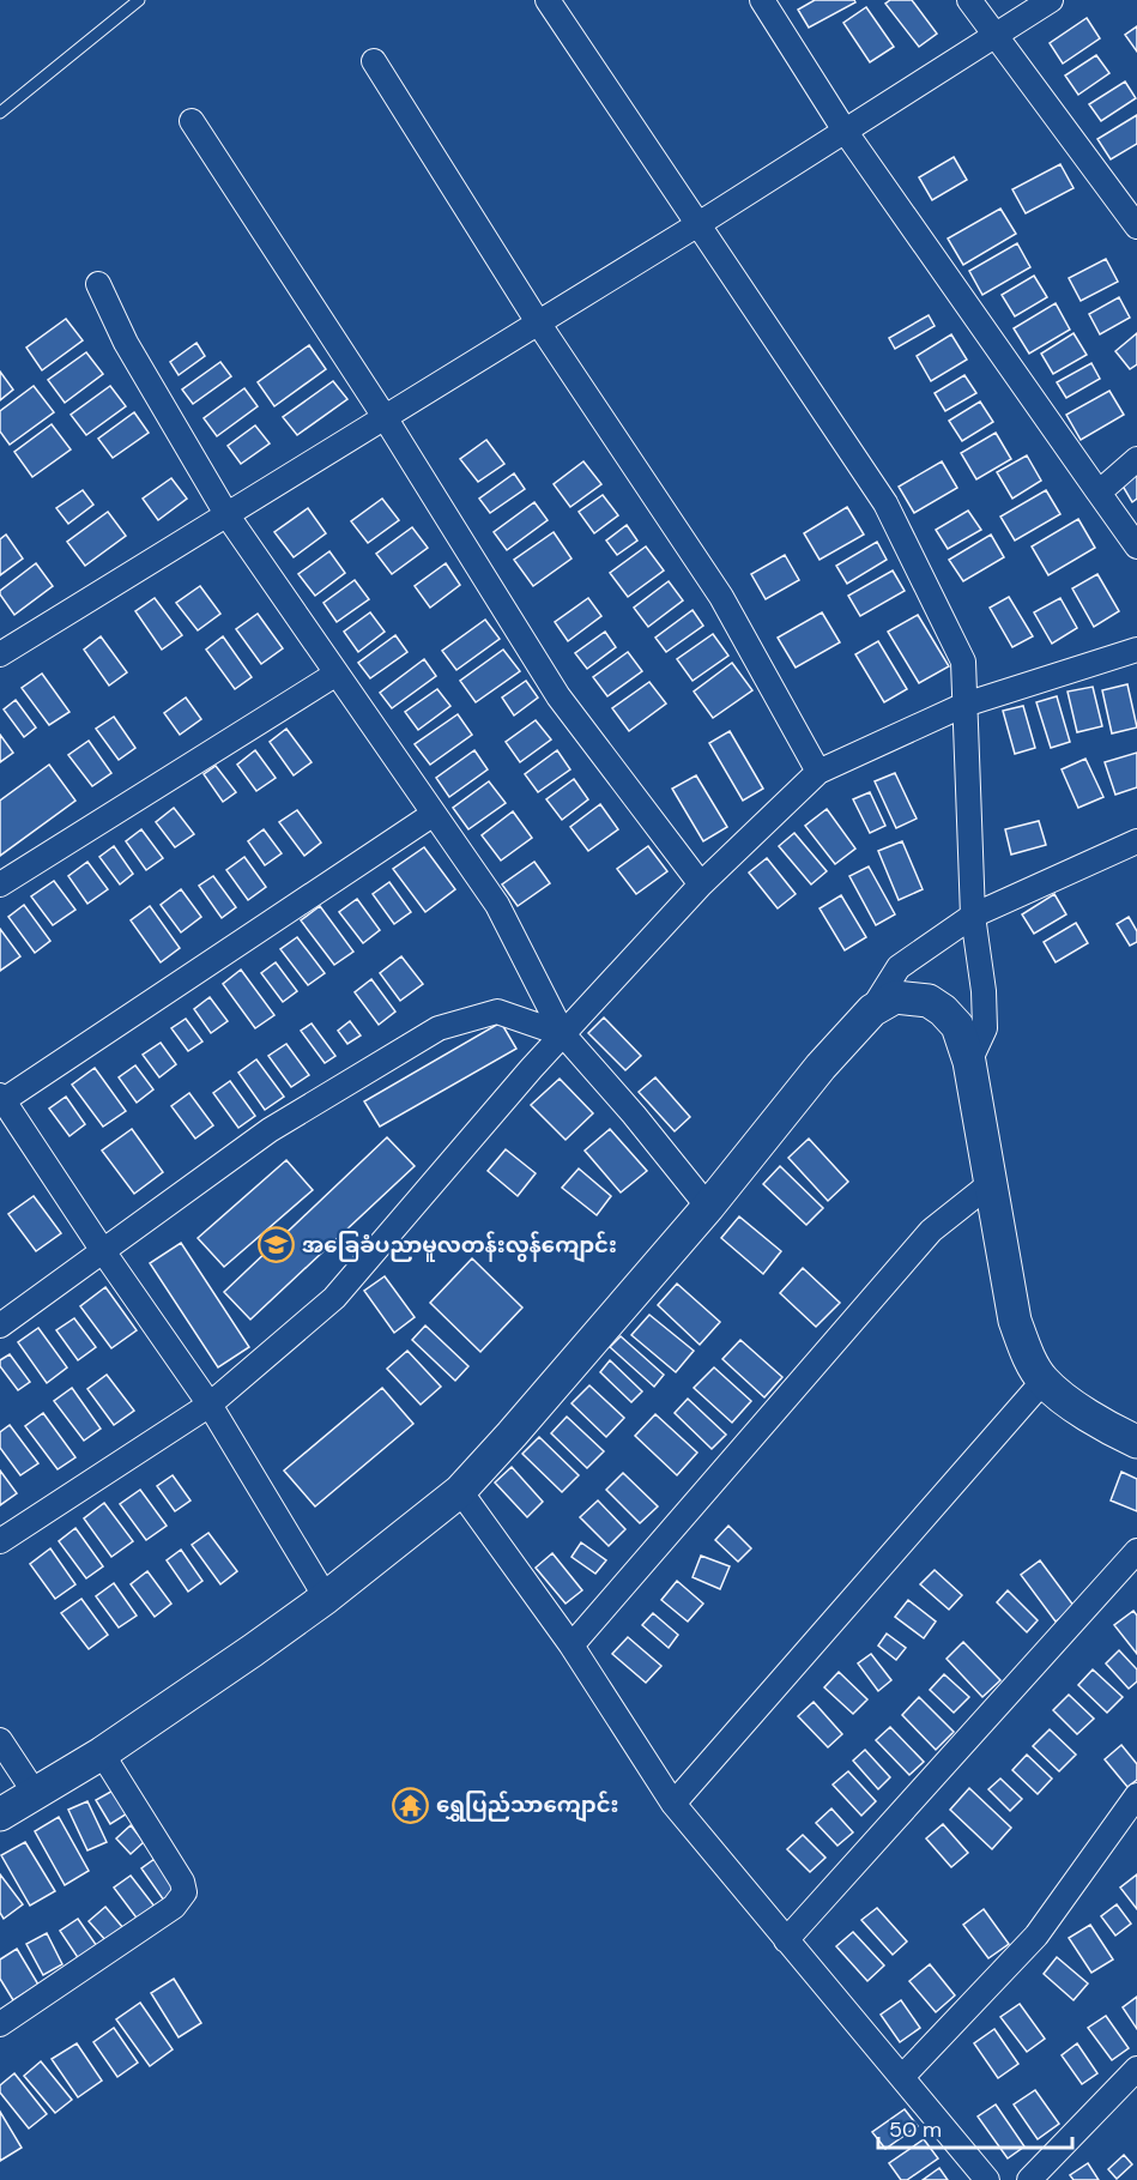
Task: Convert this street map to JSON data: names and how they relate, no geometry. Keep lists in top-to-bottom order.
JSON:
{
  "places": {
    "school or university": ["အခြေခံပညာမူလတန်းလွန်ကျောင်း"],
    "temple": ["ရွှေပြည်သာကျောင်း"]
  },
  "scale_bar": "50 m"
}
